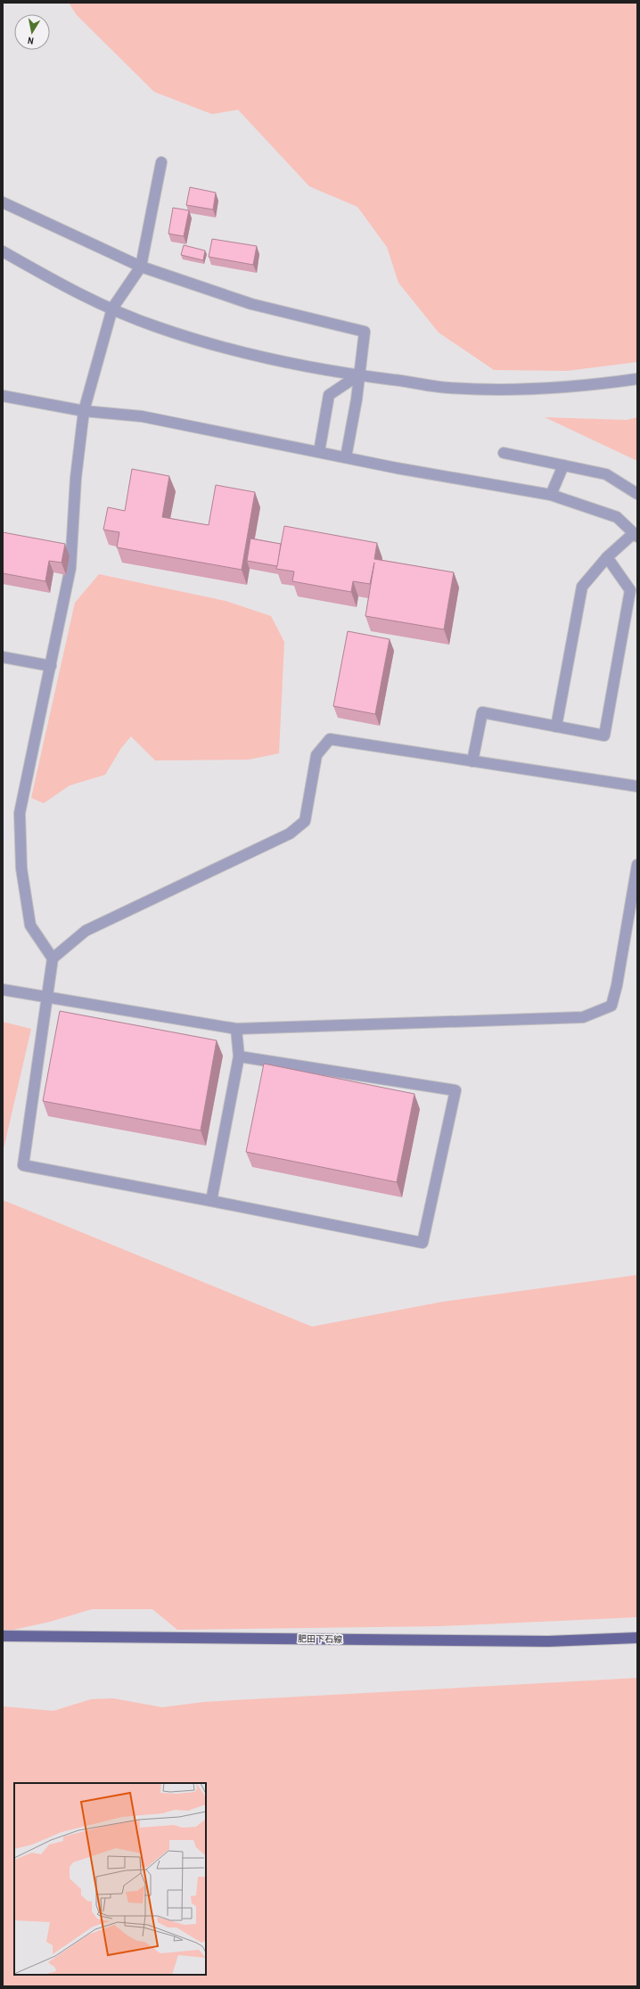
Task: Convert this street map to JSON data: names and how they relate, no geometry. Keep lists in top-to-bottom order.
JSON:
{
  "streets": {
    "main road": ["肥田下石線"]
  },
  "north": "bottom"
}
